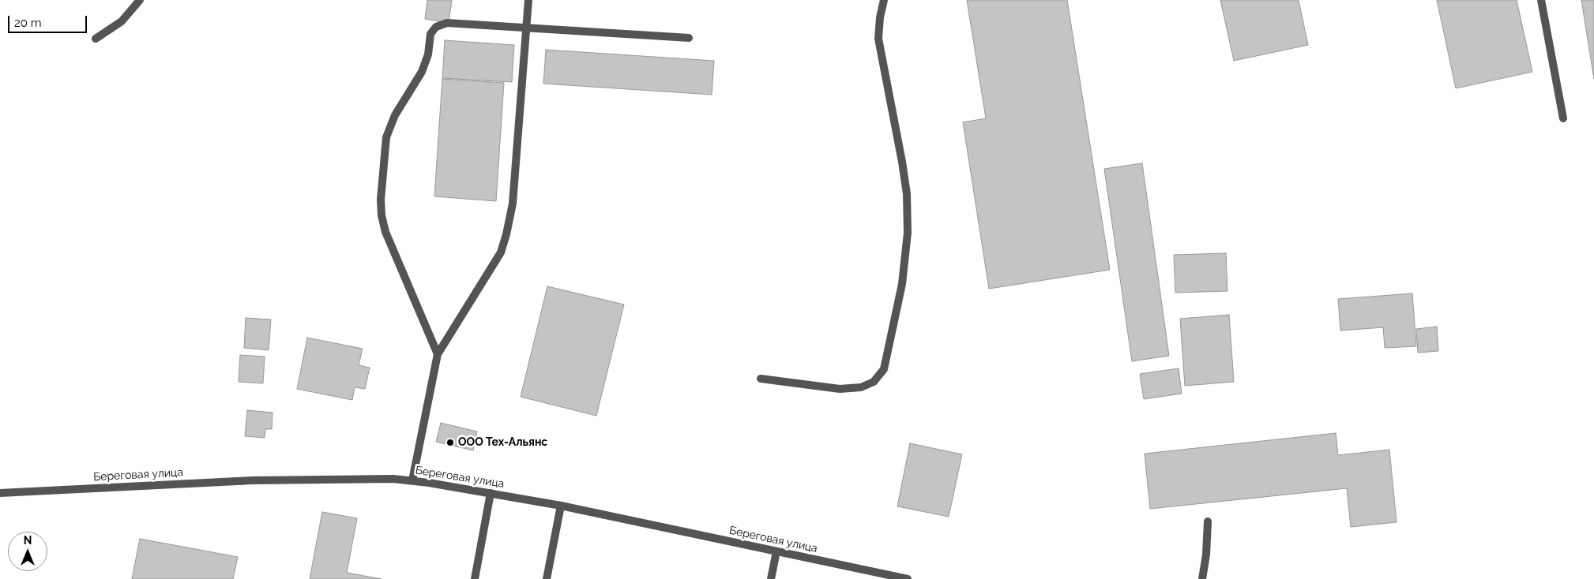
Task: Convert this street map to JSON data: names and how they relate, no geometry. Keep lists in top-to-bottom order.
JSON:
{
  "streets": {
    "street": ["Береговая улица"]
  },
  "places": ["ООО Тех-Альянс"],
  "scale_bar": "20 m",
  "north": "top"
}
